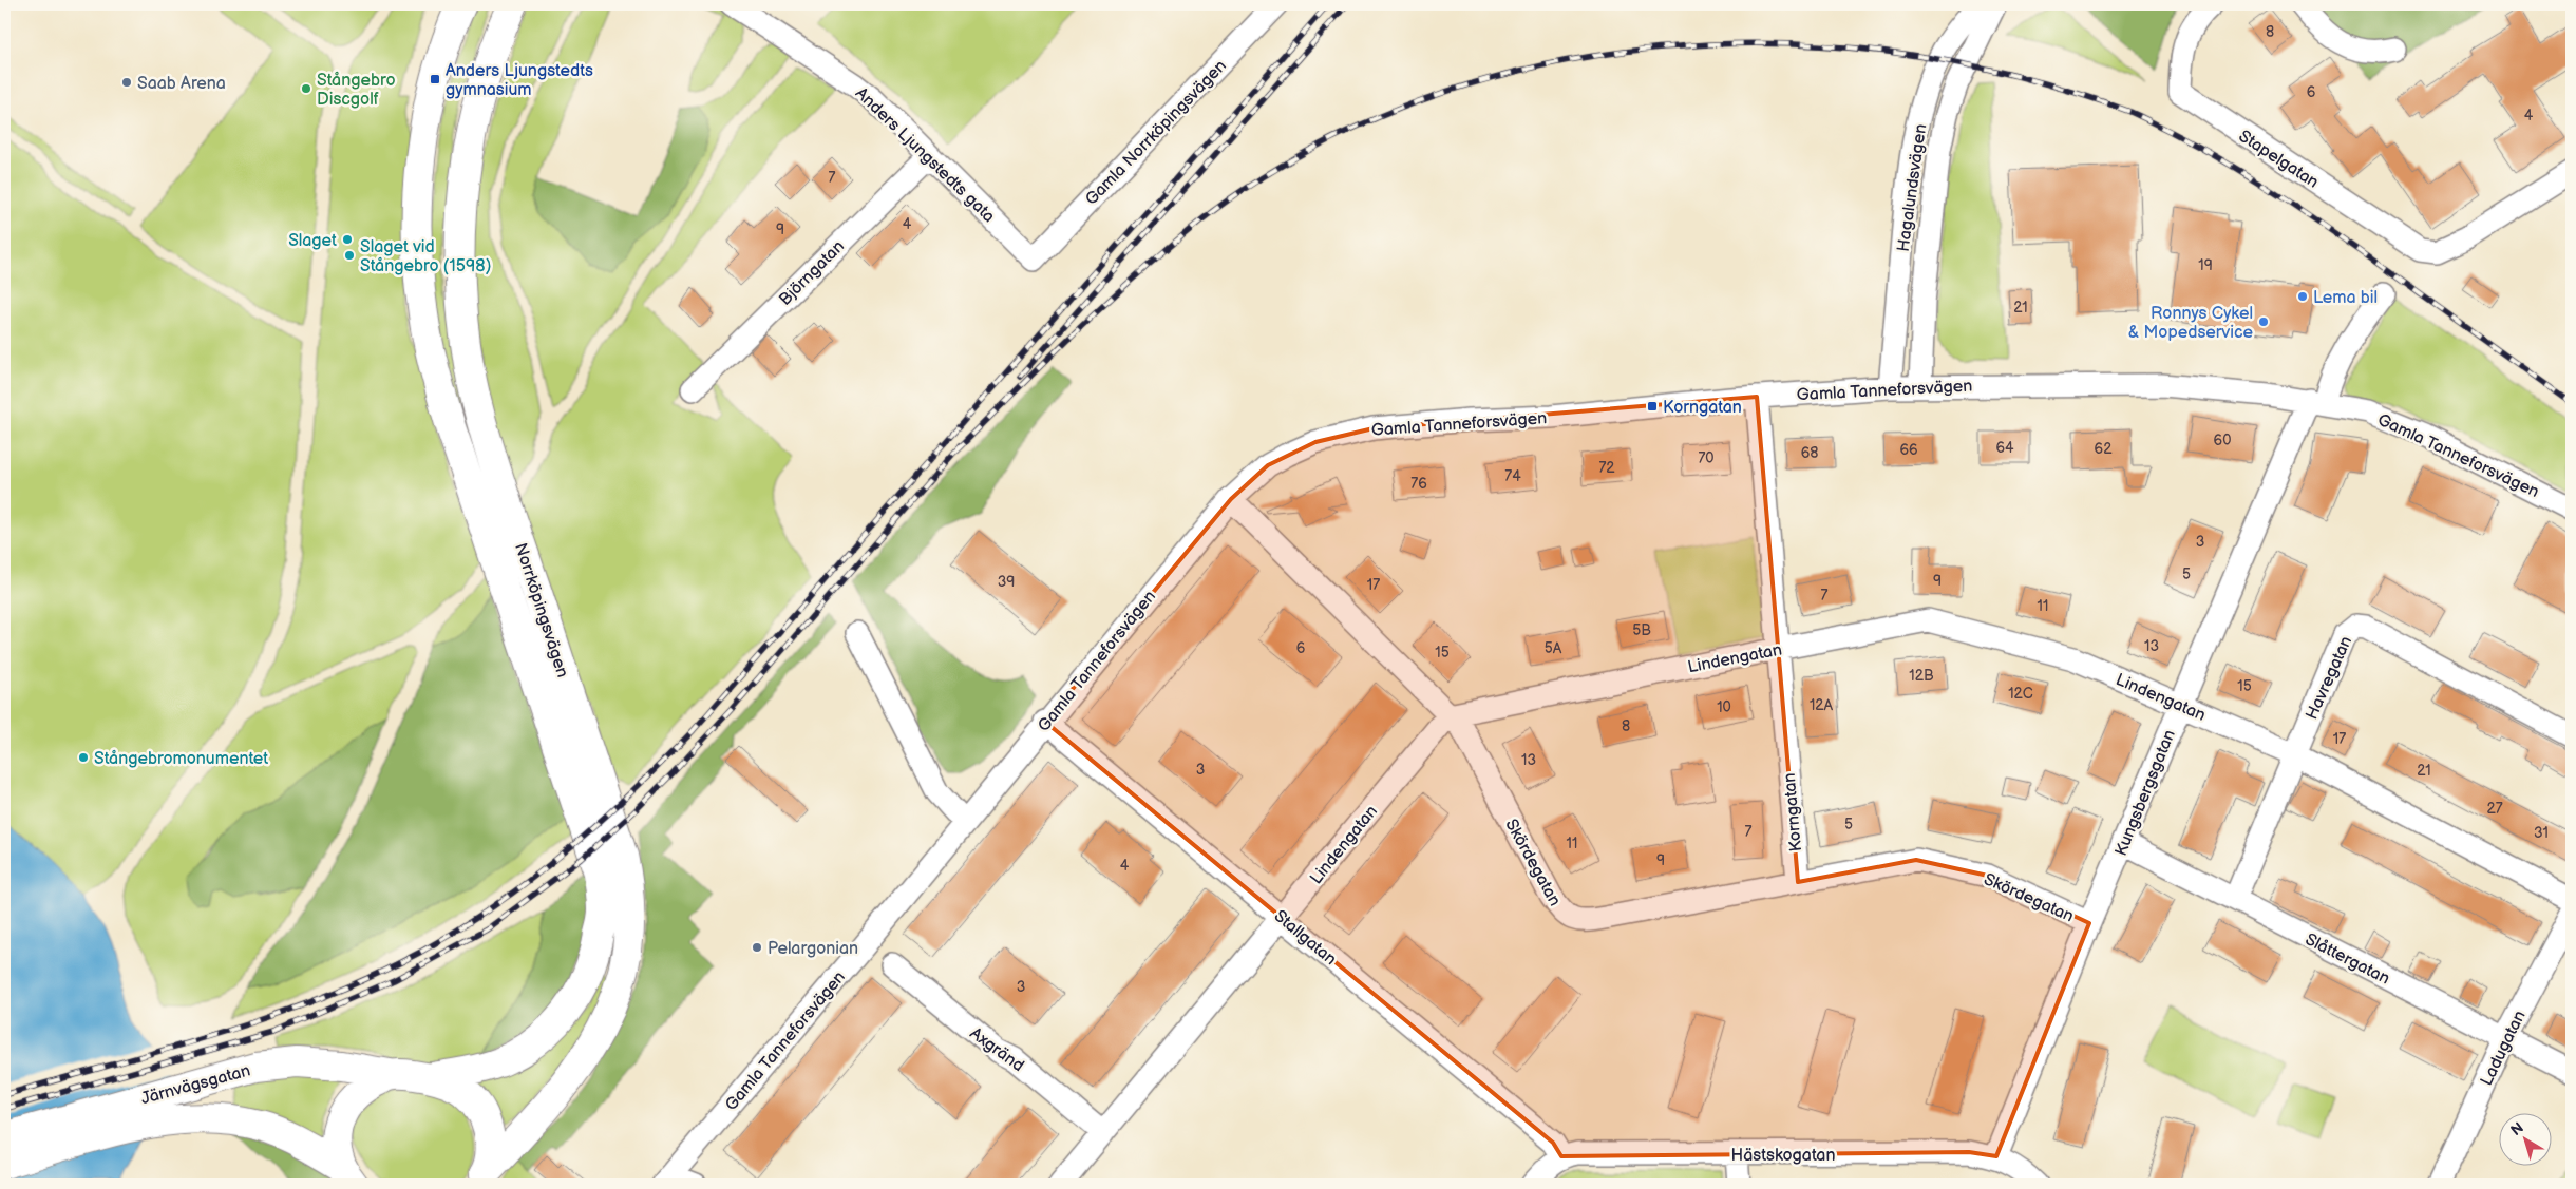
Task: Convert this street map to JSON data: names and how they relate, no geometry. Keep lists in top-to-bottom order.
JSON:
{
  "streets": {
    "main road": ["Norrköpingsvägen", "Järnvägsgatan"],
    "street": [
      "Gamla Norrköpingsvägen",
      "Anders Ljungstedts gata",
      "Stapelgatan",
      "Hagalundsvägen",
      "Björngatan",
      "Gamla Tanneforsvägen",
      "Lindengatan",
      "Havregatan",
      "Kungsbergsgatan",
      "Korngatan",
      "Skördegatan",
      "Stallgatan",
      "Slåttergatan",
      "Ladugatan",
      "Axgränd",
      "Hästskogatan"
    ]
  },
  "crossings": [
    ["Gamla Norrköpingsvägen", "Anders Ljungstedts gata"],
    ["Anders Ljungstedts gata", "Björngatan"],
    ["Hagalundsvägen", "Gamla Tanneforsvägen"],
    ["Gamla Tanneforsvägen", "Kungsbergsgatan"],
    ["Gamla Tanneforsvägen", "Korngatan"],
    ["Gamla Tanneforsvägen", "Skördegatan"],
    ["Gamla Tanneforsvägen", "Stallgatan"],
    ["Norrköpingsvägen", "Järnvägsgatan"],
    ["Lindengatan", "Havregatan"],
    ["Lindengatan", "Kungsbergsgatan"],
    ["Lindengatan", "Korngatan"],
    ["Lindengatan", "Skördegatan"],
    ["Lindengatan", "Stallgatan"],
    ["Lindengatan", "Axgränd"],
    ["Havregatan", "Slåttergatan"],
    ["Kungsbergsgatan", "Skördegatan"],
    ["Kungsbergsgatan", "Slåttergatan"],
    ["Kungsbergsgatan", "Hästskogatan"],
    ["Korngatan", "Skördegatan"],
    ["Stallgatan", "Hästskogatan"],
    ["Slåttergatan", "Ladugatan"]
  ],
  "places": {
    "transit": ["Anders Ljungstedts gymnasium", "Korngatan"],
    "other": [
      "Saab Arena",
      "Stångebro Discgolf",
      "Slaget",
      "Slaget vid Stångebro (1598)",
      "Lema bil",
      "Ronnys Cykel & Mopedservice",
      "Stångebromonumentet",
      "Pelargonian"
    ]
  },
  "house_numbers": [
    "8",
    "6",
    "4",
    "7",
    "4",
    "9",
    "19",
    "21",
    "60",
    "64",
    "62",
    "66",
    "68",
    "70",
    "72",
    "74",
    "76",
    "3",
    "5",
    "9",
    "39",
    "17",
    "7",
    "11",
    "5B",
    "13",
    "6",
    "5A",
    "15",
    "12B",
    "15",
    "12C",
    "12A",
    "10",
    "8",
    "17",
    "13",
    "3",
    "21",
    "27",
    "5",
    "7",
    "31",
    "11",
    "9",
    "4",
    "3"
  ],
  "north": "top left"
}
